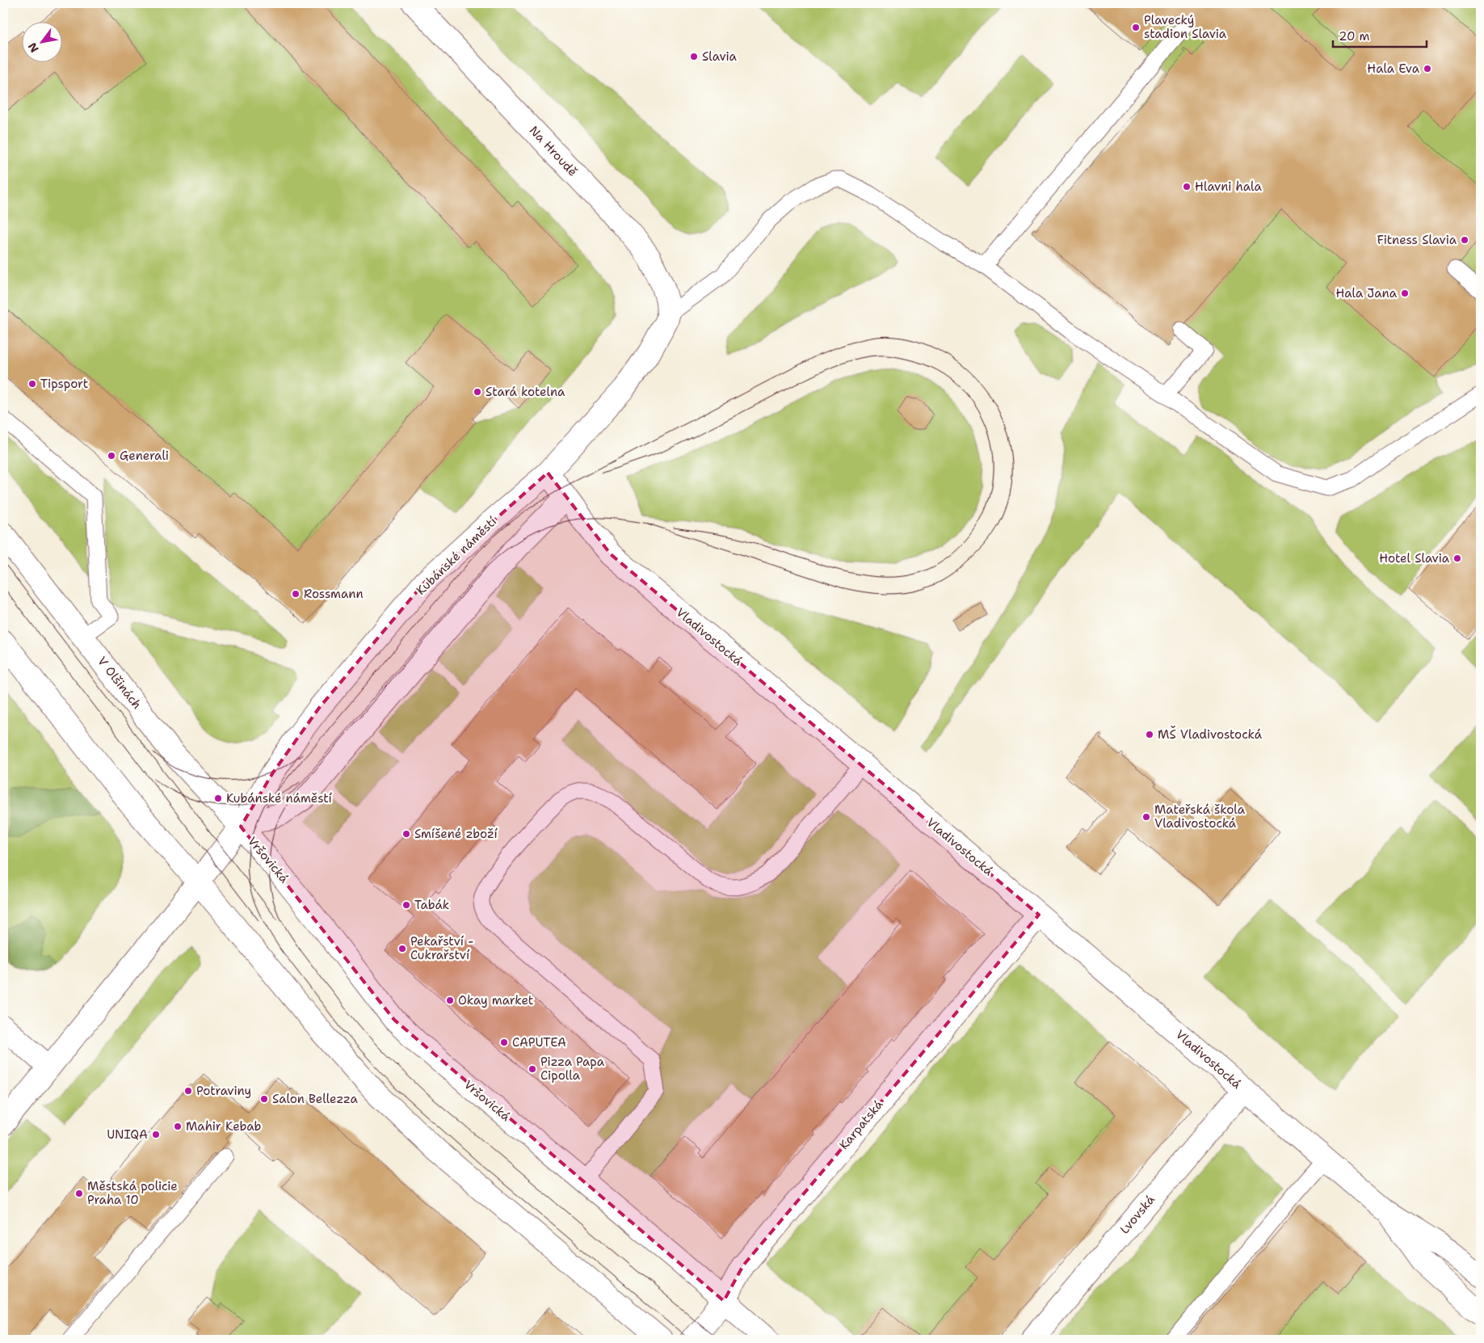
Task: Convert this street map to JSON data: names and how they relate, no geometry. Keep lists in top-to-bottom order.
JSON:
{
  "streets": {
    "street": [
      "Na Hroudě",
      "Kubánské náměstí",
      "Vladivostocká",
      "V Olšinách",
      "Vršovická",
      "Karpatská",
      "Lvovská"
    ]
  },
  "crossings": [
    ["Na Hroudě", "Kubánské náměstí"],
    ["Kubánské náměstí", "Vladivostocká"],
    ["Kubánské náměstí", "V Olšinách"],
    ["Kubánské náměstí", "Vršovická"],
    ["Vladivostocká", "Karpatská"],
    ["Vladivostocká", "Lvovská"],
    ["V Olšinách", "Vršovická"],
    ["Vršovická", "Karpatská"]
  ],
  "places": [
    "Plavecký stadion Slavia",
    "Slavia",
    "Hala Eva",
    "Hlavni hala",
    "Fitness Slavia",
    "Hala Jana",
    "Tipsport",
    "Stará kotelna",
    "Generali",
    "Hotel Slavia",
    "Rossmann",
    "MŠ Vladivostocká",
    "Kubánské náměstí",
    "Mateřská škola Vladivostocká",
    "Smíšené zboží",
    "Tabák",
    "Pekařství - Cukrařství",
    "Okay market",
    "CAPUTEA",
    "Pizza Papa Cipolla",
    "Potraviny",
    "Salon Bellezza",
    "Mahir Kebab",
    "UNIQA",
    "Městská policie Praha 10"
  ],
  "scale_bar": "20 m",
  "north": "bottom left"
}
